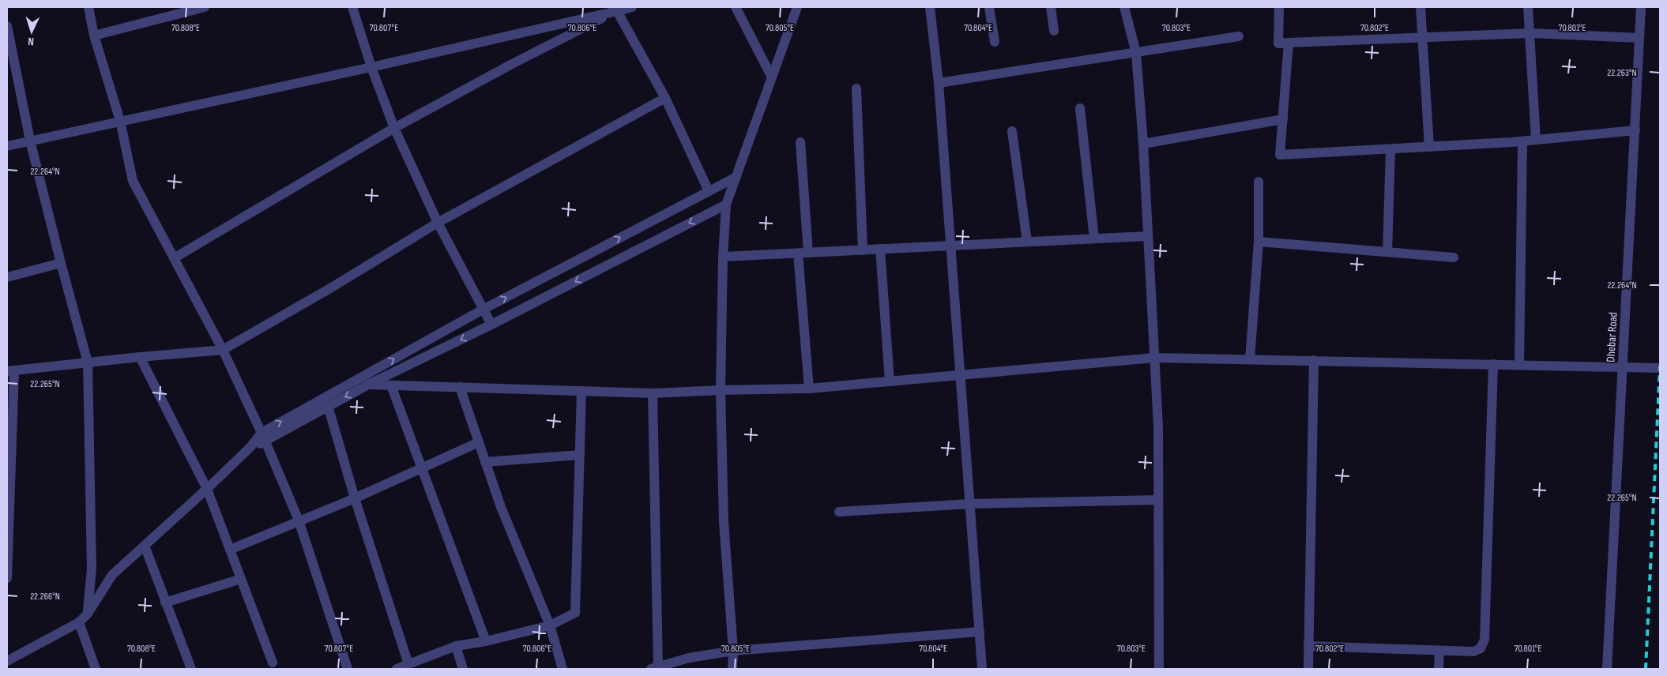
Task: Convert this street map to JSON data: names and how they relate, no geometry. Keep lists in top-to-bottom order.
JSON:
{
  "streets": {
    "street": ["Dhebar Road"]
  },
  "north": "bottom",
  "coordinates": [
    "70.803°E",
    "70.802°E",
    "70.801°E",
    "70.808°E",
    "70.807°E",
    "70.806°E",
    "70.805°E",
    "70.804°E",
    "22.263°N",
    "22.264°N",
    "22.265°N",
    "22.266°N"
  ]
}
